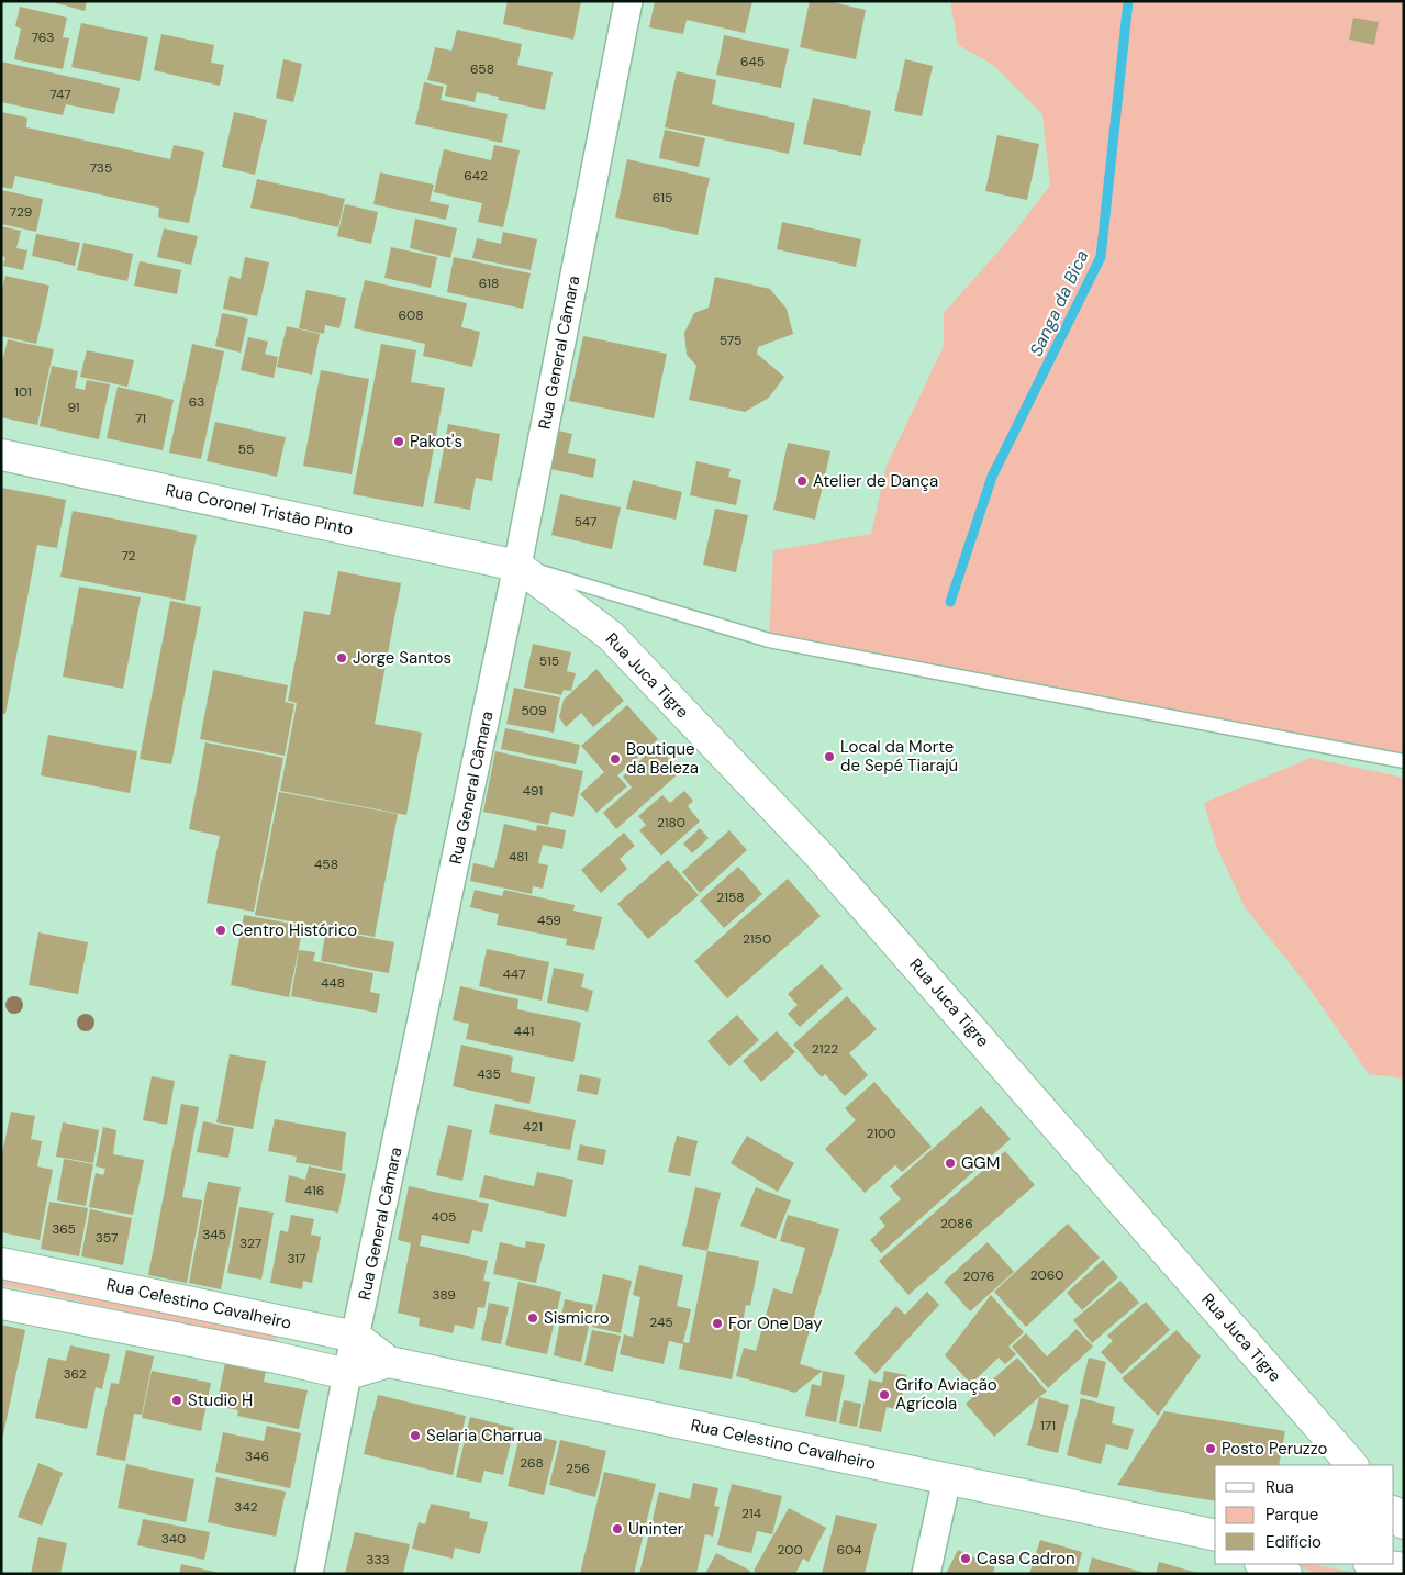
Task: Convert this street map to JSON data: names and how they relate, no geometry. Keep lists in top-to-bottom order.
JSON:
{
  "streets": {
    "main road": ["Rua Coronel Tristão Pinto", "Rua Juca Tigre", "Rua Celestino Cavalheiro"],
    "street": ["Rua General Câmara"]
  },
  "crossings": [
    ["Rua General Câmara", "Rua Coronel Tristão Pinto"],
    ["Rua General Câmara", "Rua Juca Tigre"],
    ["Rua General Câmara", "Rua Celestino Cavalheiro"],
    ["Rua Coronel Tristão Pinto", "Rua Juca Tigre"]
  ],
  "water": ["Sanga da Bica"],
  "places": [
    "Pakot's",
    "Atelier de Dança",
    "Jorge Santos",
    "Local da Morte de Sepé Tiarajú",
    "Boutique da Beleza",
    "Centro Histórico",
    "GGM",
    "Sismicro",
    "For One Day",
    "Grifo Aviação Agrícola",
    "Studio H",
    "Selaria Charrua",
    "Posto Peruzzo",
    "Uninter",
    "Casa Cadron"
  ],
  "house_numbers": [
    "763",
    "645",
    "658",
    "747",
    "735",
    "642",
    "615",
    "729",
    "618",
    "608",
    "575",
    "101",
    "63",
    "91",
    "71",
    "55",
    "547",
    "72",
    "515",
    "509",
    "491",
    "2180",
    "481",
    "458",
    "2158",
    "459",
    "2150",
    "447",
    "448",
    "441",
    "2122",
    "435",
    "421",
    "2100",
    "416",
    "405",
    "2086",
    "365",
    "345",
    "357",
    "327",
    "317",
    "2060",
    "2076",
    "389",
    "245",
    "362",
    "171",
    "346",
    "268",
    "256",
    "342",
    "214",
    "340",
    "200",
    "604",
    "333"
  ],
  "legend": ["Rua", "Parque", "Edifício"]
}
